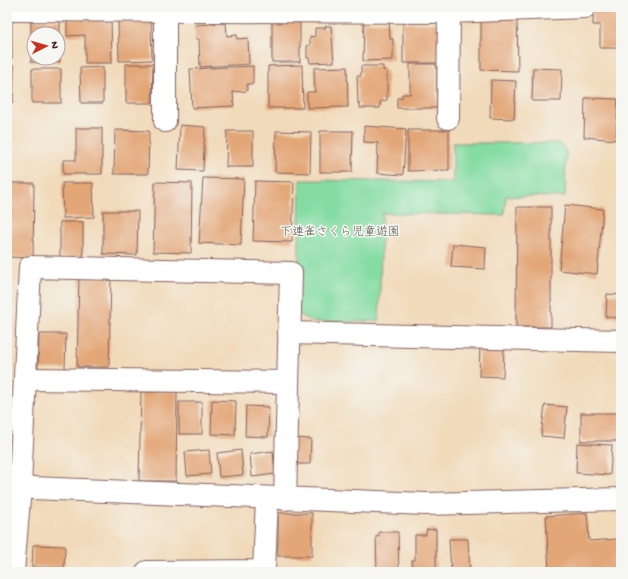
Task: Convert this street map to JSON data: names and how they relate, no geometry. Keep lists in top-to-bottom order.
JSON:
{
  "parks": ["下連雀さくら児童遊園"],
  "north": "right"
}
